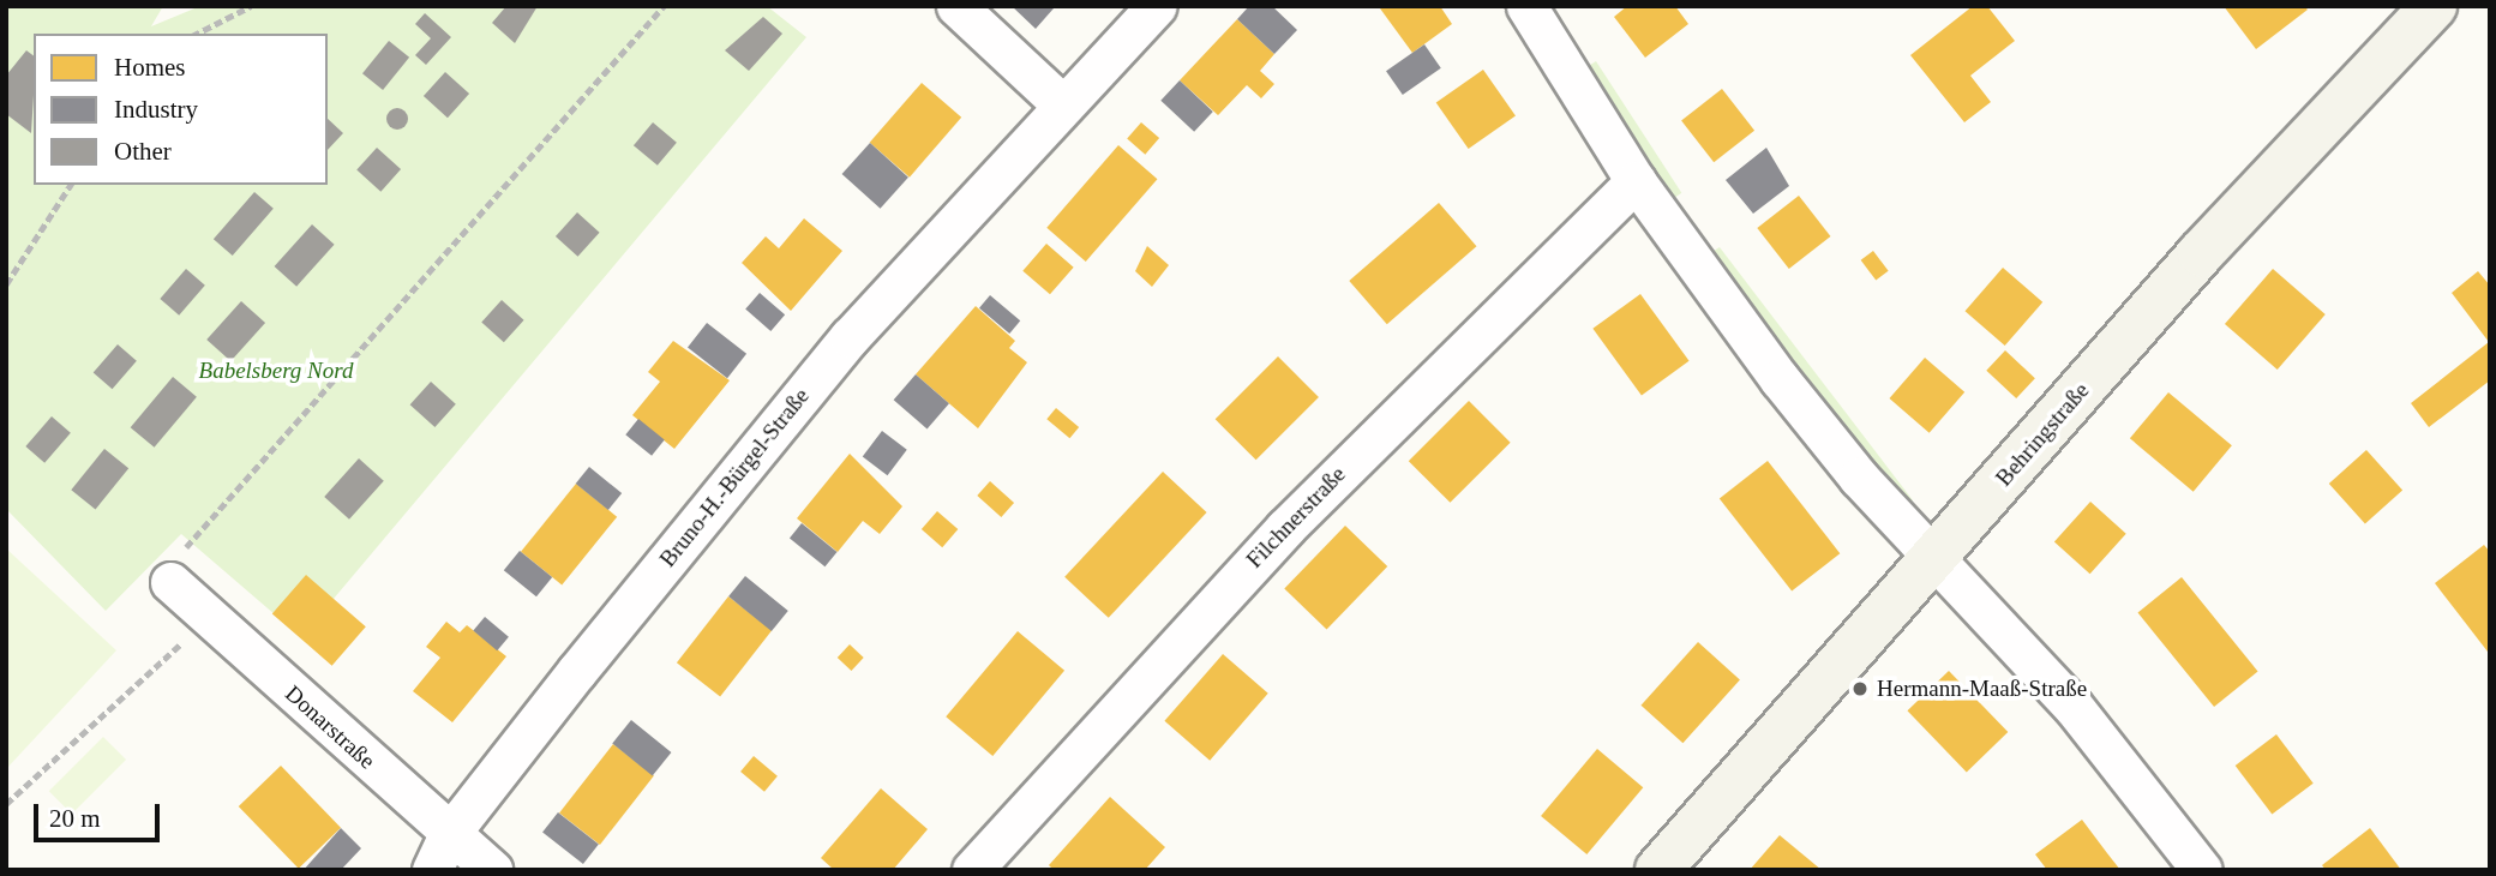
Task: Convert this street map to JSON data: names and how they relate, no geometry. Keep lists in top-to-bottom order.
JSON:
{
  "streets": {
    "street": [
      "Behringstraße",
      "Bruno-H.-Bürgel-Straße",
      "Filchnerstraße",
      "Donarstraße"
    ]
  },
  "crossings": [
    ["Bruno-H.-Bürgel-Straße", "Donarstraße"]
  ],
  "parks": ["Babelsberg Nord"],
  "places": ["Hermann-Maaß-Straße"],
  "legend": ["Homes", "Industry", "Other"],
  "scale_bar": "20 m"
}
